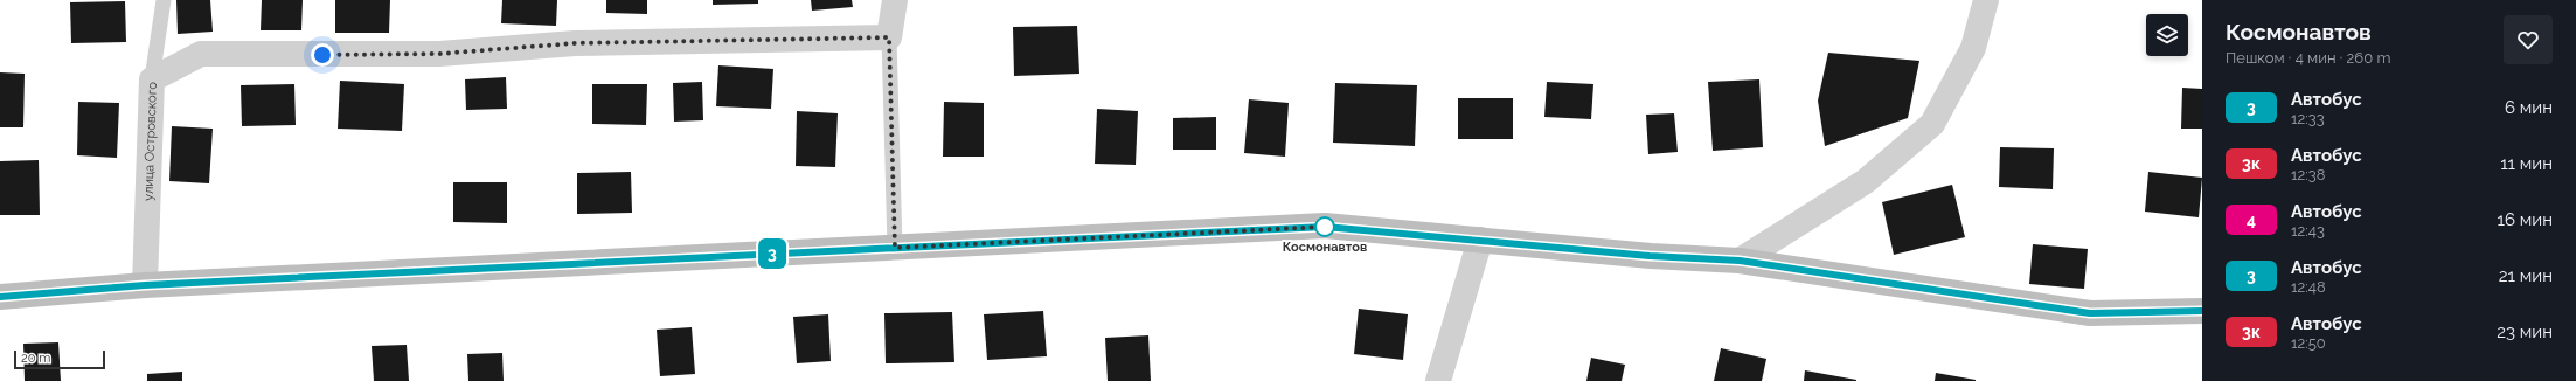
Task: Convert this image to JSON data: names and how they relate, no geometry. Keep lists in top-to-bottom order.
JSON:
{
  "streets": {
    "street": ["улица Островского"]
  },
  "places": ["Космонавтов"],
  "lines": ["bus line 3"],
  "scale_bar": "20 m",
  "page": {
    "on_map": "3",
    "heading": ["Космонавтов", "Пешком · 4 мин · 260 m"],
    "list": [
      {
        "mark": "3",
        "name": "Автобус",
        "note": "12:33",
        "value": "6 мин"
      },
      {
        "mark": "3к",
        "name": "Автобус",
        "note": "12:38",
        "value": "11 мин"
      },
      {
        "mark": "4",
        "name": "Автобус",
        "note": "12:43",
        "value": "16 мин"
      },
      {
        "mark": "3",
        "name": "Автобус",
        "note": "12:48",
        "value": "21 мин"
      },
      {
        "mark": "3к",
        "name": "Автобус",
        "note": "12:50",
        "value": "23 мин"
      }
    ],
    "scale": "20 m"
  }
}
